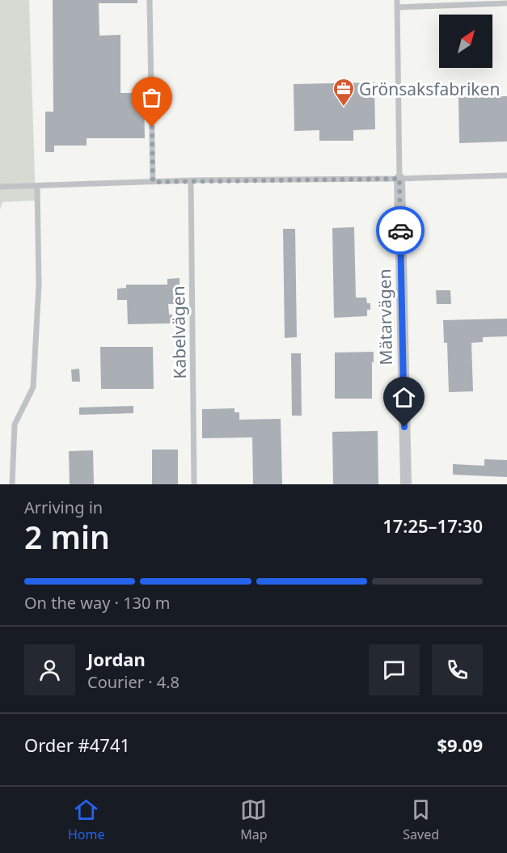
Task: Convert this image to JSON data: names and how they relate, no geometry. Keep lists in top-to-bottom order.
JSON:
{
  "streets": {
    "street": ["Mätarvägen"],
    "lane": ["Kabelvägen"]
  },
  "places": {
    "office": ["Grönsaksfabriken"]
  },
  "north": "top right",
  "page": {
    "heading": ["2 min", "Arriving in", "17:25–17:30"],
    "panel": [
      "Jordan",
      "Courier · 4.8",
      "Order #4741",
      "$9.09"
    ],
    "bar": "On the way · 130 m",
    "tabs": ["Home", "Map", "Saved"]
  }
}
